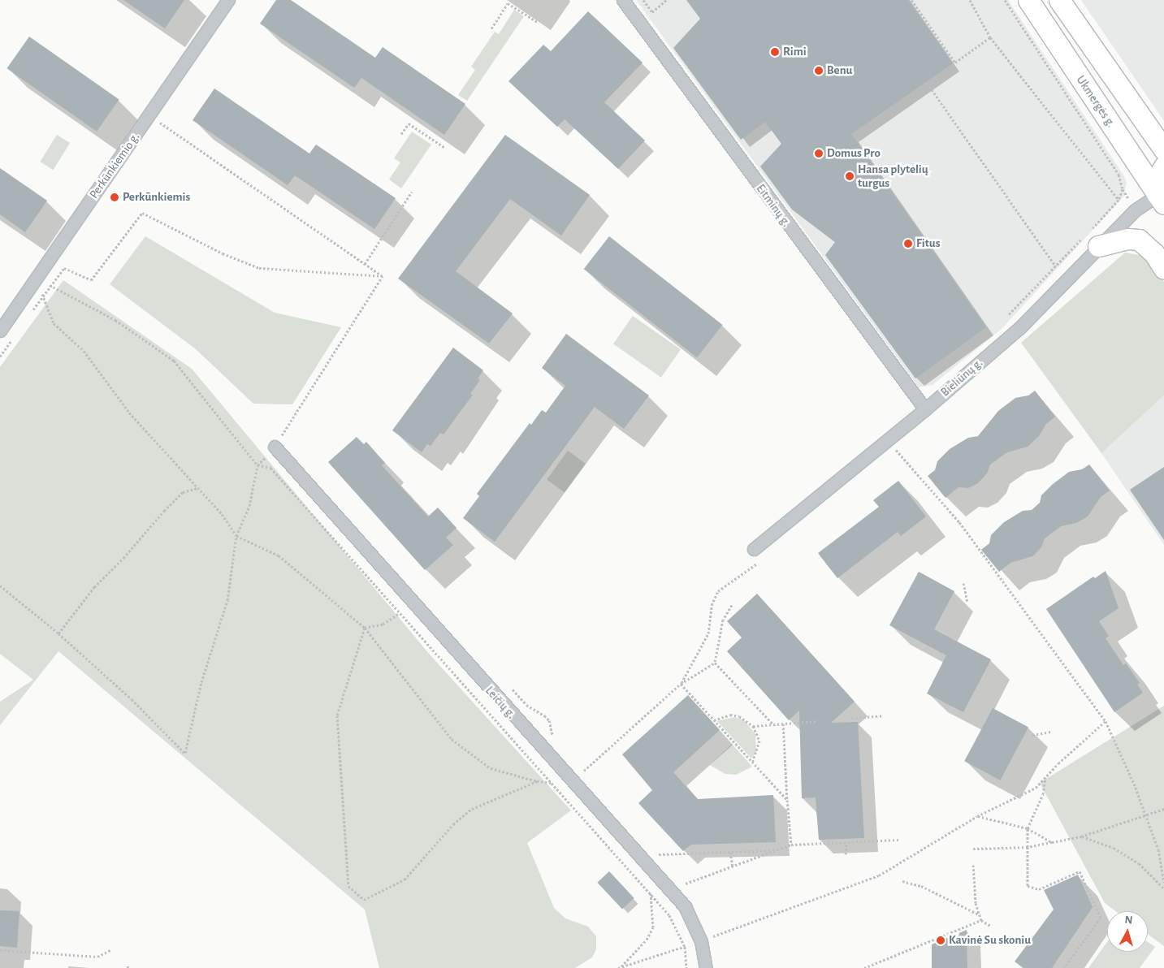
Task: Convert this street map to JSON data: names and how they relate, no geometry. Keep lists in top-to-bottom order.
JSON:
{
  "streets": {
    "highway": ["Ukmergės g."],
    "street": [
      "Perkūnkiemio g.",
      "Eitminų g.",
      "Bieliūnų g.",
      "Leičių g."
    ]
  },
  "crossings": [
    ["Ukmergės g.", "Bieliūnų g."],
    ["Eitminų g.", "Bieliūnų g."]
  ],
  "places": [
    "Rimi",
    "Benu",
    "Domus Pro",
    "Hansa plytelių turgus",
    "Perkūnkiemis",
    "Fitus",
    "Kavinė Su skoniu"
  ],
  "north": "top"
}
